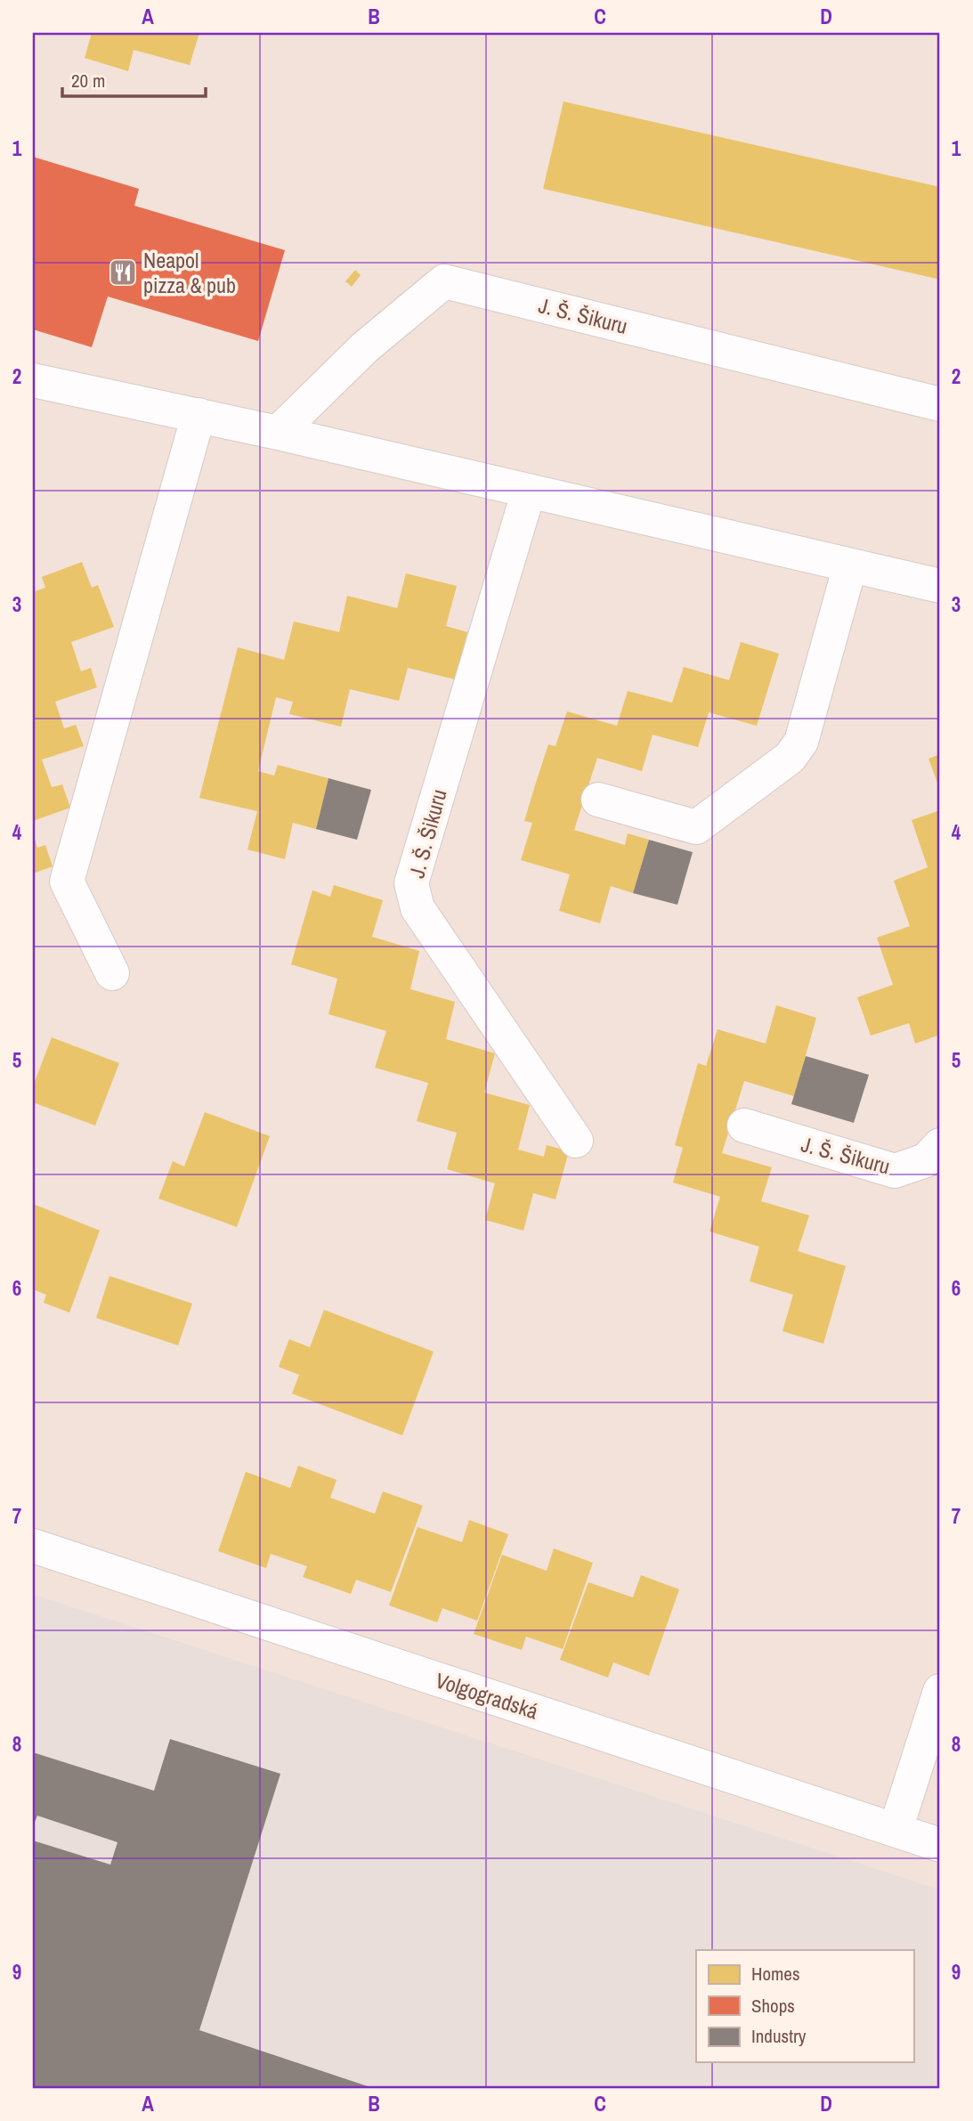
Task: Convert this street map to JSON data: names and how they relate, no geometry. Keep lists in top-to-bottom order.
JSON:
{
  "streets": {
    "street": ["J. Š. Šikuru", "Volgogradská"]
  },
  "places": {
    "restaurant": ["Neapol pizza & pub"]
  },
  "legend": ["Homes", "Shops", "Industry"],
  "scale_bar": "20 m",
  "grid": {
    "columns": [
      "A",
      "B",
      "C",
      "D"
    ],
    "rows": [
      "1",
      "2",
      "3",
      "4",
      "5",
      "6",
      "7",
      "8",
      "9"
    ]
  }
}
